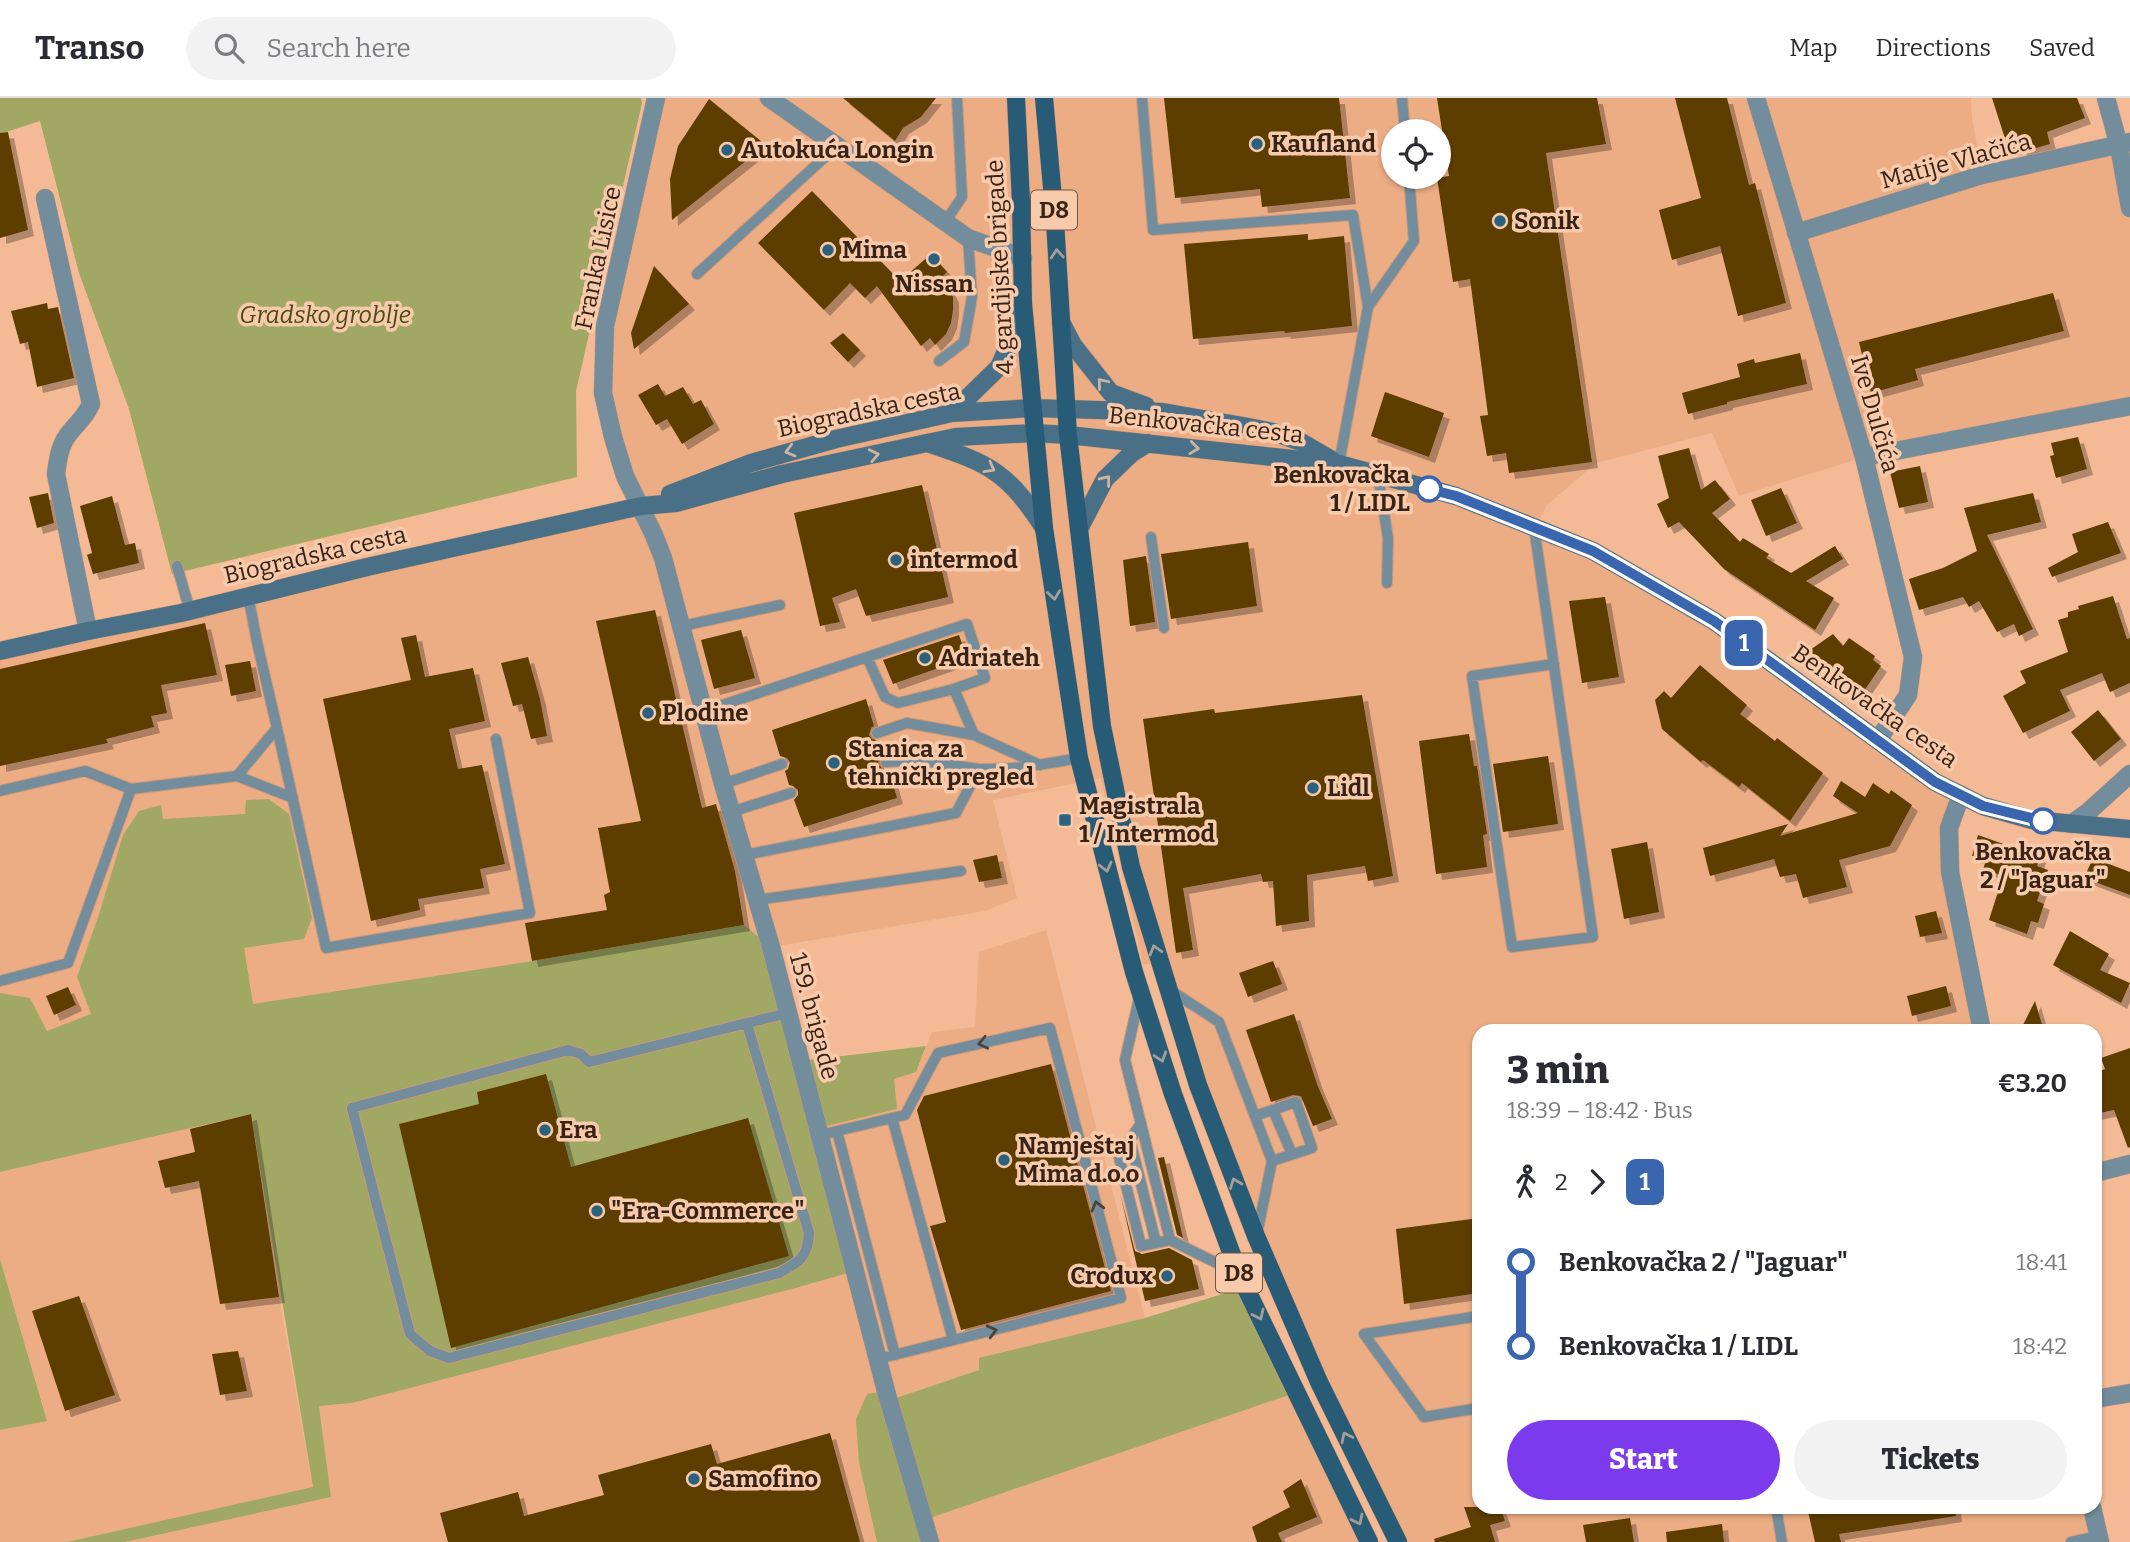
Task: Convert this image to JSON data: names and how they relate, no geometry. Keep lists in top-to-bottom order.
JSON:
{
  "streets": {
    "main road": [
      "D8",
      "4. gardijske brigade",
      "Biogradska cesta",
      "Benkovačka cesta"
    ],
    "street": [
      "Matije Vlačića",
      "Franka Lisice",
      "Ive Dulčića",
      "159. brigade"
    ]
  },
  "crossings": [
    ["Matije Vlačića", "Ive Dulčića"],
    ["D8", "4. gardijske brigade"],
    ["D8", "Biogradska cesta"],
    ["D8", "Benkovačka cesta"],
    ["Franka Lisice", "Biogradska cesta"],
    ["Franka Lisice", "159. brigade"],
    ["4. gardijske brigade", "Biogradska cesta"],
    ["Biogradska cesta", "Benkovačka cesta"],
    ["Biogradska cesta", "159. brigade"],
    ["Ive Dulčića", "Benkovačka cesta"]
  ],
  "parks": ["Gradsko groblje"],
  "places": {
    "other": [
      "Kaufland",
      "Autokuća Longin",
      "Sonik",
      "Mima",
      "Nissan",
      "Benkovačka 1 / LIDL",
      "intermod",
      "Adriateh",
      "Plodine",
      "Stanica za tehnički pregled",
      "Lidl",
      "Benkovačka 2 / \"Jaguar\"",
      "Era",
      "Namještaj Mima d.o.o",
      "\"Era-Commerce\"",
      "Crodux",
      "Samofino"
    ],
    "transit": ["Magistrala 1 / Intermod"]
  },
  "lines": ["bus line 1"],
  "page": {
    "header": "Transo",
    "search": "Search here",
    "nav": ["Map", "Directions", "Saved"],
    "on_map": "1",
    "heading": ["3 min", "18:39 – 18:42 · Bus", "€3.20"],
    "legs": ["2", "1"],
    "list": [
      {
        "name": "Benkovačka 2 / \"Jaguar\"",
        "value": "18:41"
      },
      {
        "name": "Benkovačka 1 / LIDL",
        "value": "18:42"
      }
    ],
    "buttons": ["Start", "Tickets"]
  }
}
